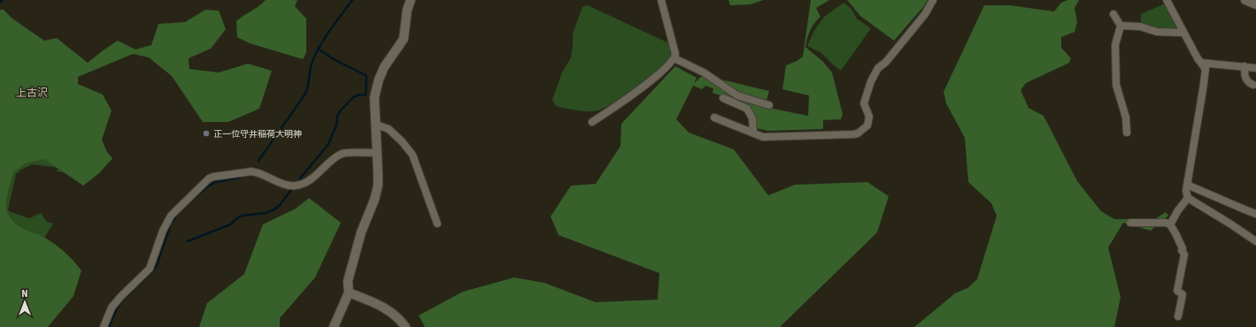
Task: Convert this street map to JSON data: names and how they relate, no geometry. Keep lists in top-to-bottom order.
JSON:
{
  "districts": ["上古沢"],
  "places": ["正一位守井稲荷大明神"],
  "north": "top"
}
